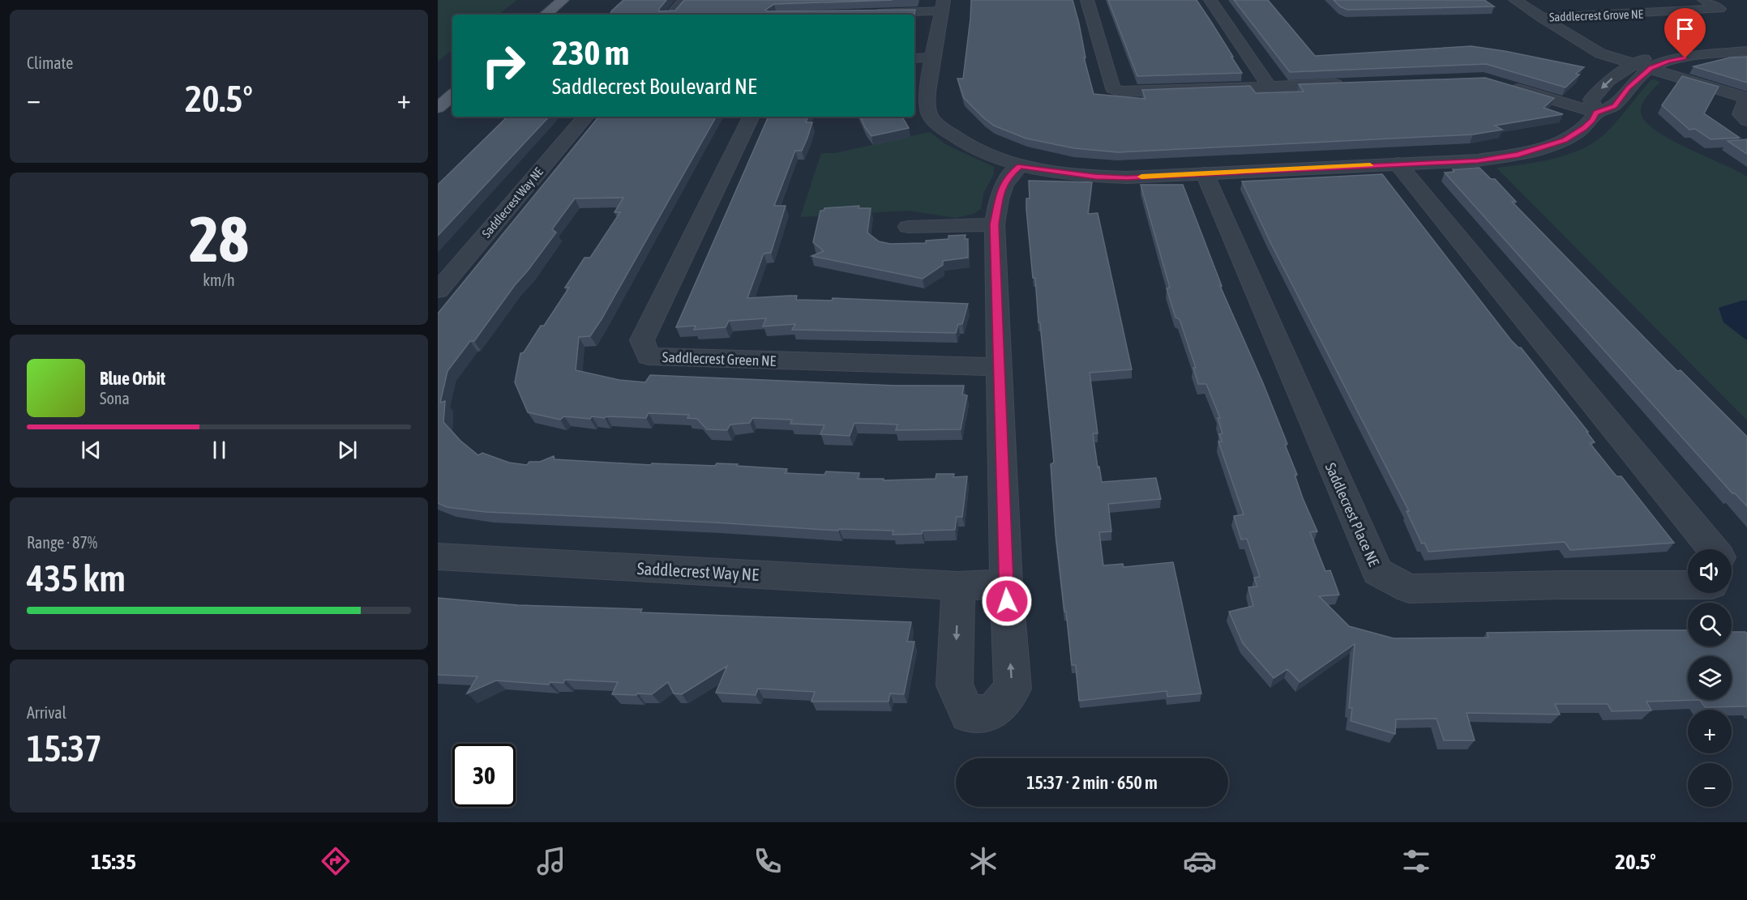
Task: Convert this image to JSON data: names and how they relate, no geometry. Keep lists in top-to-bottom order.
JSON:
{
  "streets": {
    "street": [
      "Saddlecrest Grove NE",
      "Saddlecrest Way NE",
      "Saddlecrest Green NE",
      "Saddlecrest Place NE"
    ]
  },
  "page": {
    "tile": [
      "Climate",
      ["28", "km/h"],
      ["Range · 87%", "435 km"],
      ["Arrival", "15:37"]
    ],
    "turn": ["230 m", "Saddlecrest Boulevard NE"],
    "heat": ["−", "20.5°", "+"],
    "song": ["Blue Orbit", "Sona"],
    "map_buttons": ["+", "−"],
    "limit": "30",
    "trip": "15:37 · 2 min · 650 m",
    "tabs": ["15:35", "20.5°"]
  }
}
